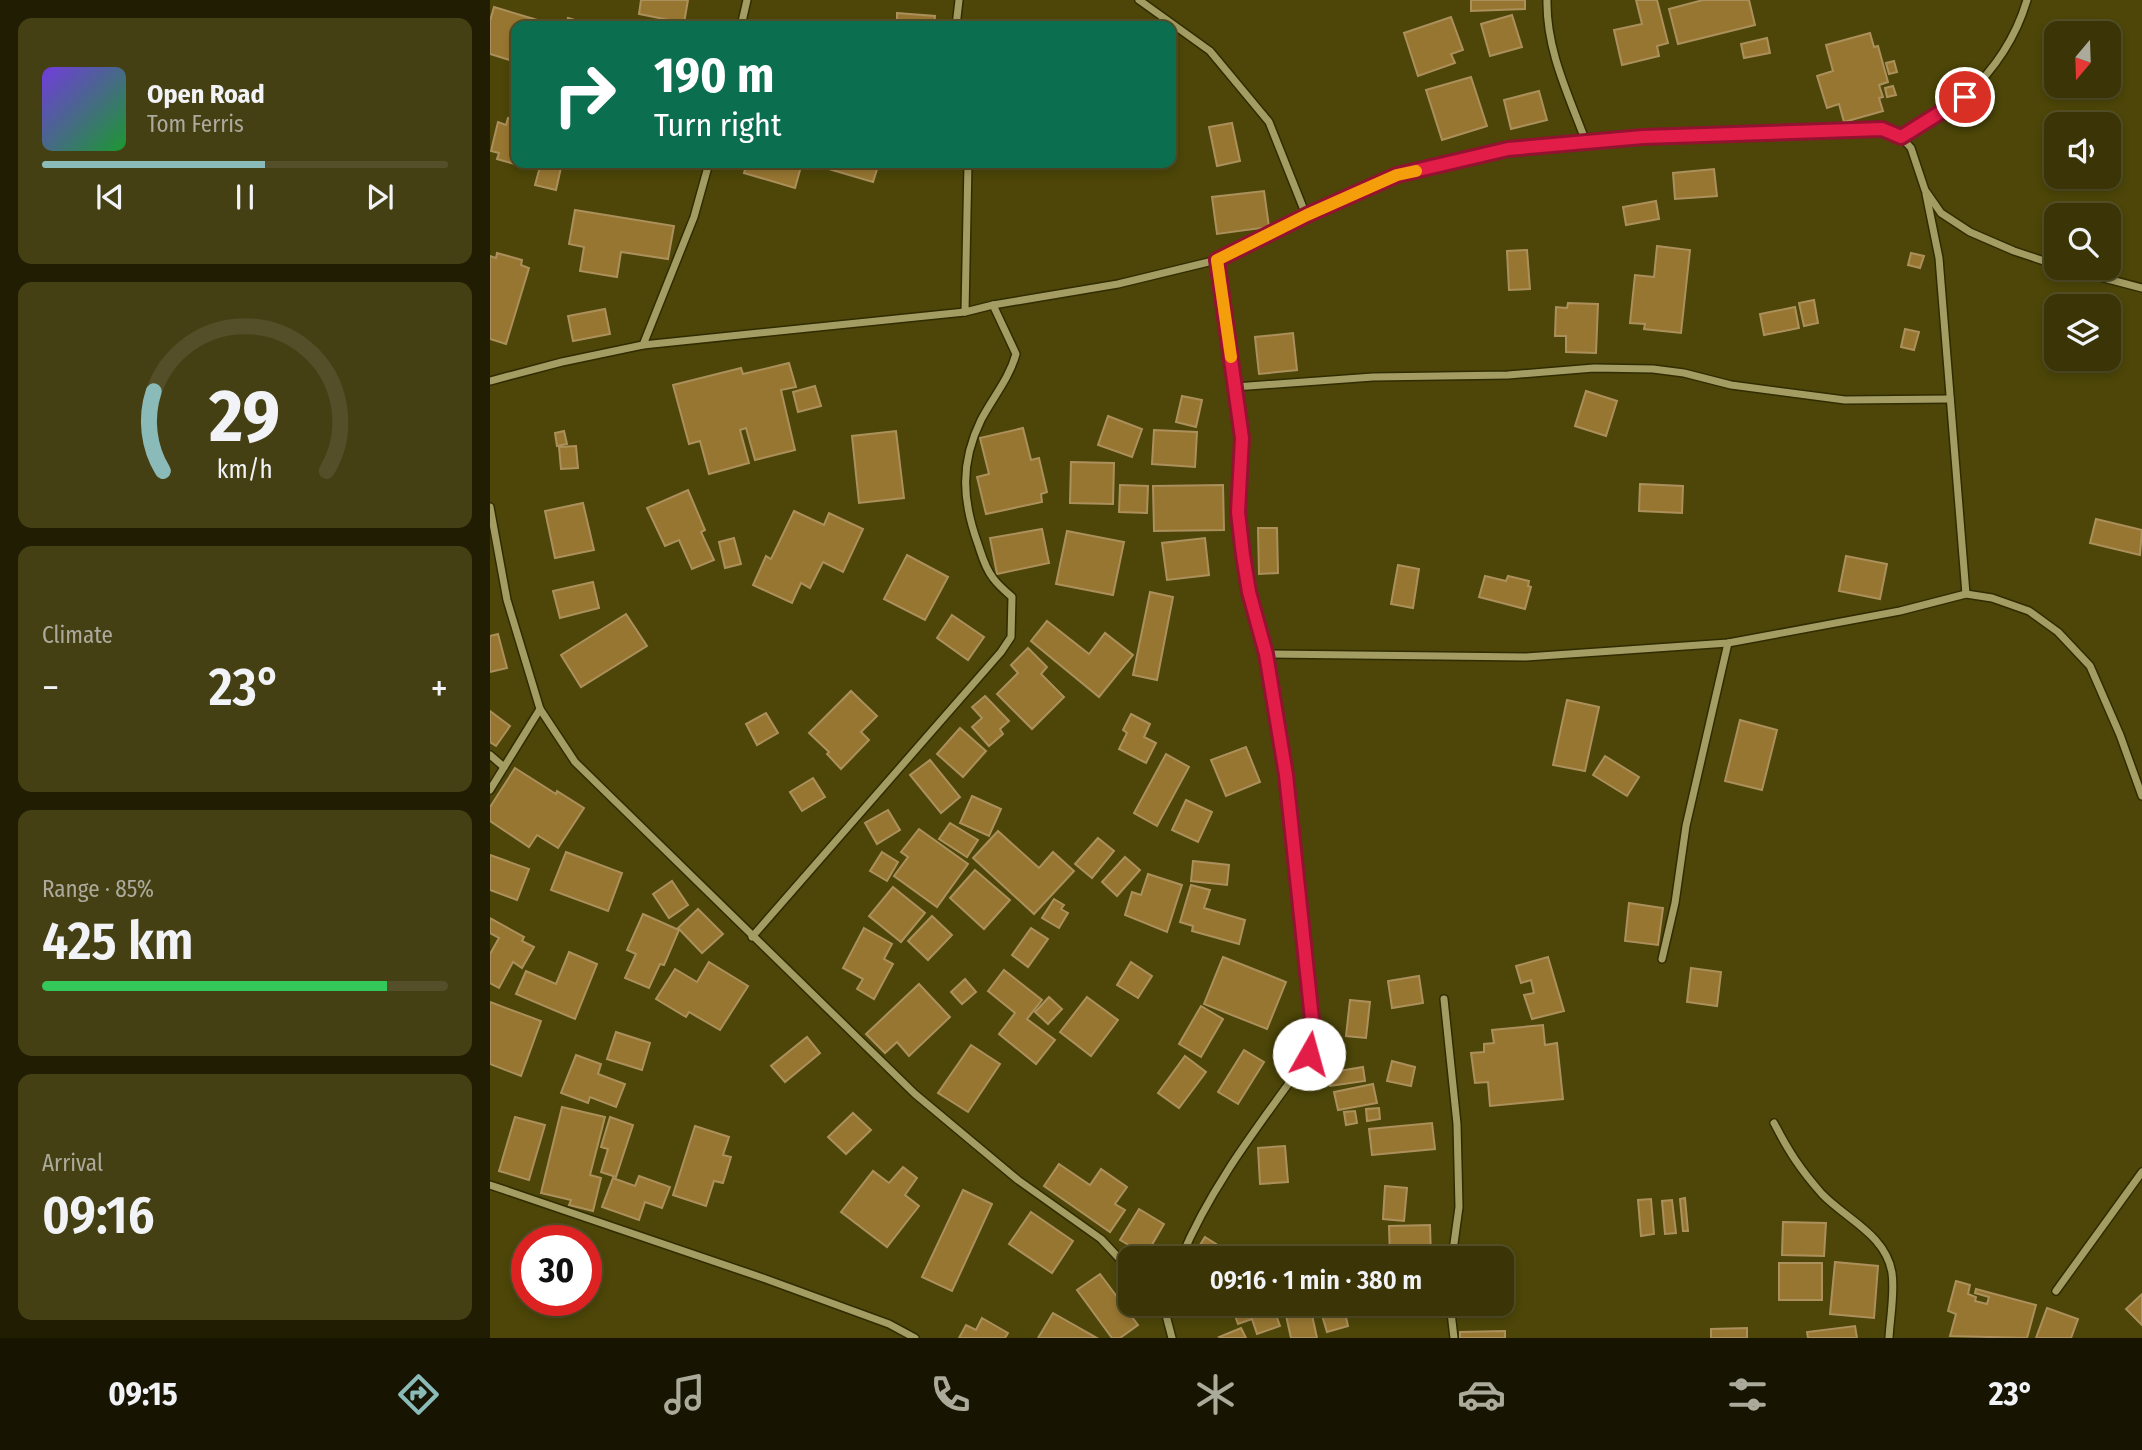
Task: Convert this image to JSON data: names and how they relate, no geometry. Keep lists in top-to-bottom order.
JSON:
{
  "north": "bottom",
  "page": {
    "turn": ["190 m", "Turn right"],
    "song": ["Open Road", "Tom Ferris"],
    "tile": [
      "Climate",
      ["Range · 85%", "425 km"],
      ["Arrival", "09:16"]
    ],
    "heat": ["−", "23°", "+"],
    "limit": "30",
    "trip": "09:16 · 1 min · 380 m",
    "tabs": ["09:15", "23°"],
    "gauge": ["29", "km/h"]
  }
}
